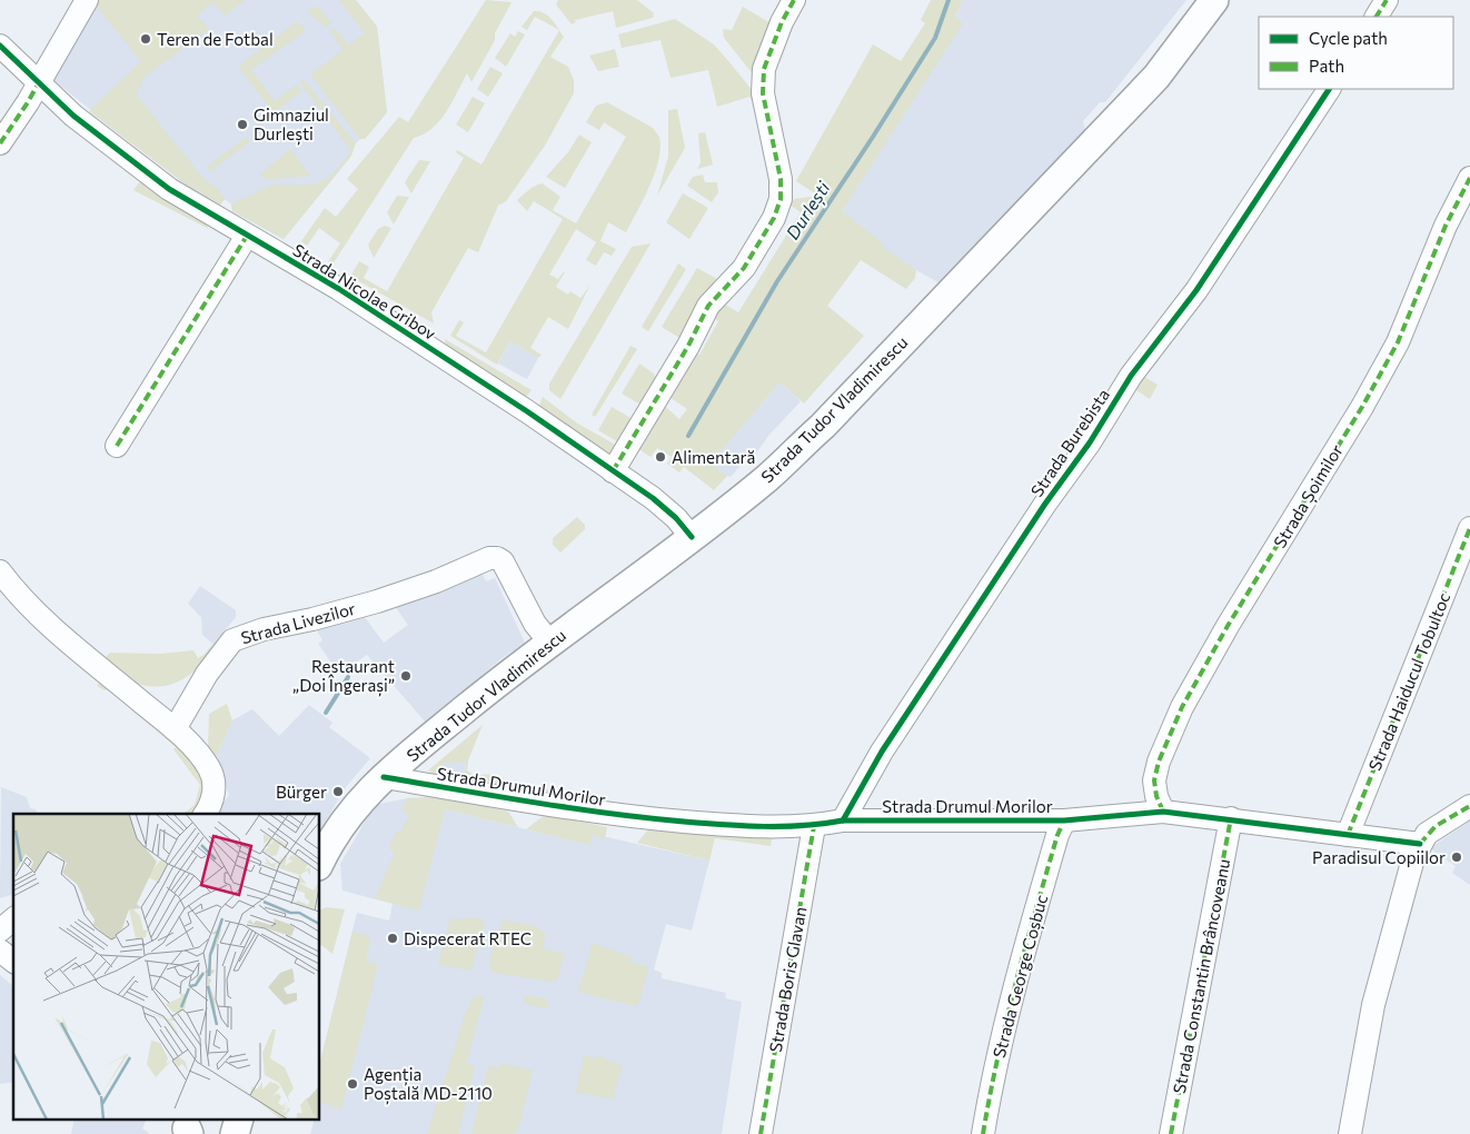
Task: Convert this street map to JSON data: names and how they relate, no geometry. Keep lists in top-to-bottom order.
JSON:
{
  "streets": {
    "main road": ["Strada Tudor Vladimirescu"],
    "street": [
      "Strada Nicolae Gribov",
      "Strada Burebista",
      "Strada Șoimilor",
      "Strada Livezilor",
      "Strada Haiducul Tobultoc",
      "Strada Drumul Morilor",
      "Strada George Coșbuc",
      "Strada Constantin Brâncoveanu",
      "Strada Boris Glavan"
    ]
  },
  "crossings": [
    ["Strada Nicolae Gribov", "Strada Tudor Vladimirescu"],
    ["Strada Tudor Vladimirescu", "Strada Livezilor"],
    ["Strada Tudor Vladimirescu", "Strada Drumul Morilor"],
    ["Strada Burebista", "Strada Drumul Morilor"],
    ["Strada Șoimilor", "Strada Drumul Morilor"],
    ["Strada Haiducul Tobultoc", "Strada Drumul Morilor"],
    ["Strada Drumul Morilor", "Strada George Coșbuc"],
    ["Strada Drumul Morilor", "Strada Constantin Brâncoveanu"],
    ["Strada Drumul Morilor", "Strada Boris Glavan"]
  ],
  "water": ["Durlești"],
  "places": [
    "Teren de Fotbal",
    "Gimnaziul Durlești",
    "Alimentară",
    "Restaurant „Doi Îngerași”",
    "Bürger",
    "Paradisul Copiilor",
    "Dispecerat RTEC",
    "Agenția Poștală MD-2110"
  ],
  "legend": ["Cycle path", "Path"]
}
